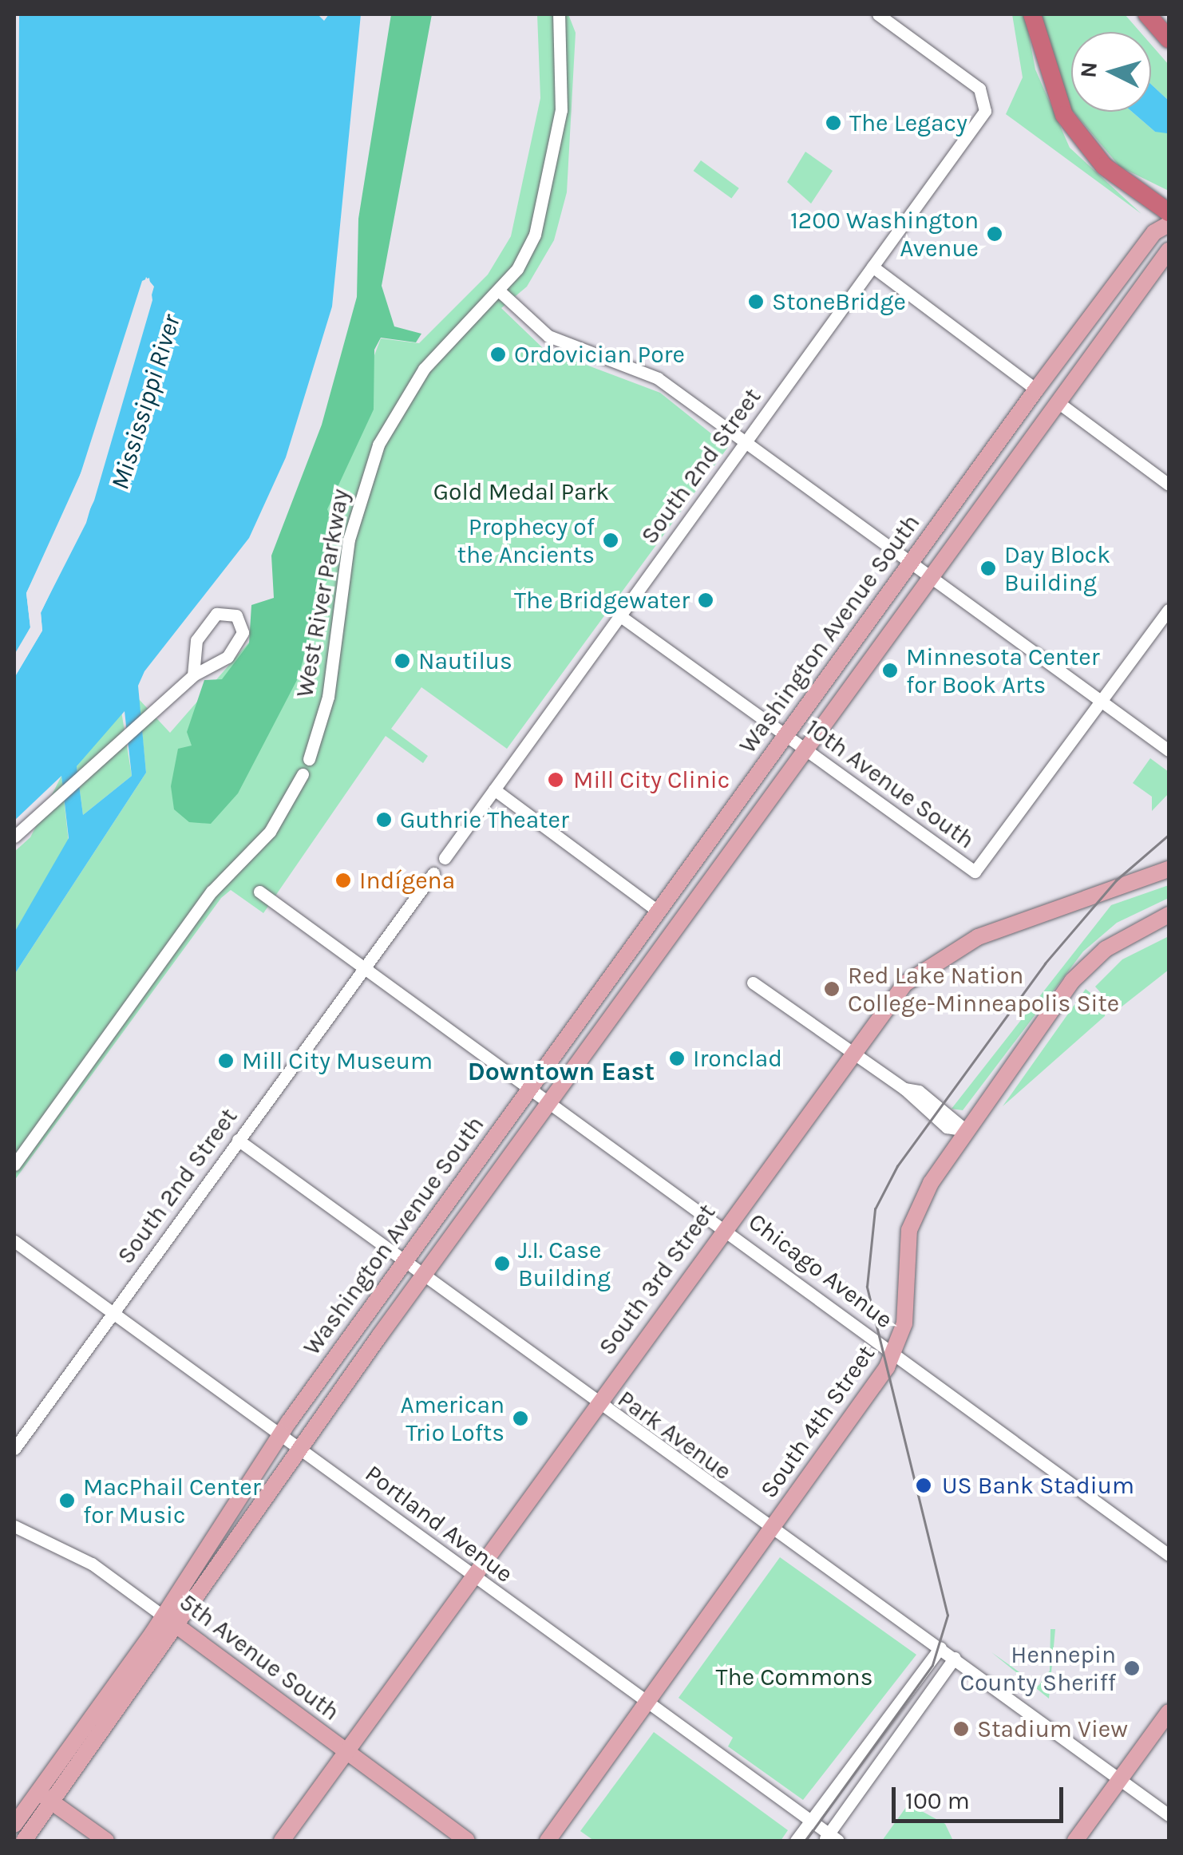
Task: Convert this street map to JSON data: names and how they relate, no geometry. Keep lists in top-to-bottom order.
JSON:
{
  "streets": {
    "main road": [
      "Washington Avenue South",
      "South 3rd Street",
      "South 4th Street",
      "5th Avenue South"
    ],
    "street": [
      "South 2nd Street",
      "West River Parkway",
      "10th Avenue South",
      "Chicago Avenue",
      "Park Avenue",
      "Portland Avenue"
    ]
  },
  "crossings": [
    ["South 2nd Street", "10th Avenue South"],
    ["South 2nd Street", "Chicago Avenue"],
    ["South 2nd Street", "Park Avenue"],
    ["South 2nd Street", "Portland Avenue"],
    ["Washington Avenue South", "10th Avenue South"],
    ["Washington Avenue South", "Chicago Avenue"],
    ["Washington Avenue South", "Park Avenue"],
    ["Washington Avenue South", "Portland Avenue"],
    ["Washington Avenue South", "5th Avenue South"],
    ["Chicago Avenue", "South 3rd Street"],
    ["Chicago Avenue", "South 4th Street"],
    ["South 3rd Street", "Park Avenue"],
    ["South 3rd Street", "Portland Avenue"],
    ["South 3rd Street", "5th Avenue South"],
    ["South 4th Street", "Park Avenue"],
    ["South 4th Street", "Portland Avenue"]
  ],
  "districts": ["Downtown East"],
  "water": ["Mississippi River"],
  "parks": ["Gold Medal Park", "The Commons"],
  "places": [
    "The Legacy",
    "1200 Washington Avenue",
    "StoneBridge",
    "Ordovician Pore",
    "Prophecy of the Ancients",
    "Day Block Building",
    "The Bridgewater",
    "Nautilus",
    "Minnesota Center for Book Arts",
    "Mill City Clinic",
    "Guthrie Theater",
    "Indígena",
    "Red Lake Nation College-Minneapolis Site",
    "Ironclad",
    "Mill City Museum",
    "J.I. Case Building",
    "American Trio Lofts",
    "US Bank Stadium",
    "MacPhail Center for Music",
    "Hennepin County Sheriff",
    "Stadium View"
  ],
  "scale_bar": "100 m",
  "north": "left"
}
